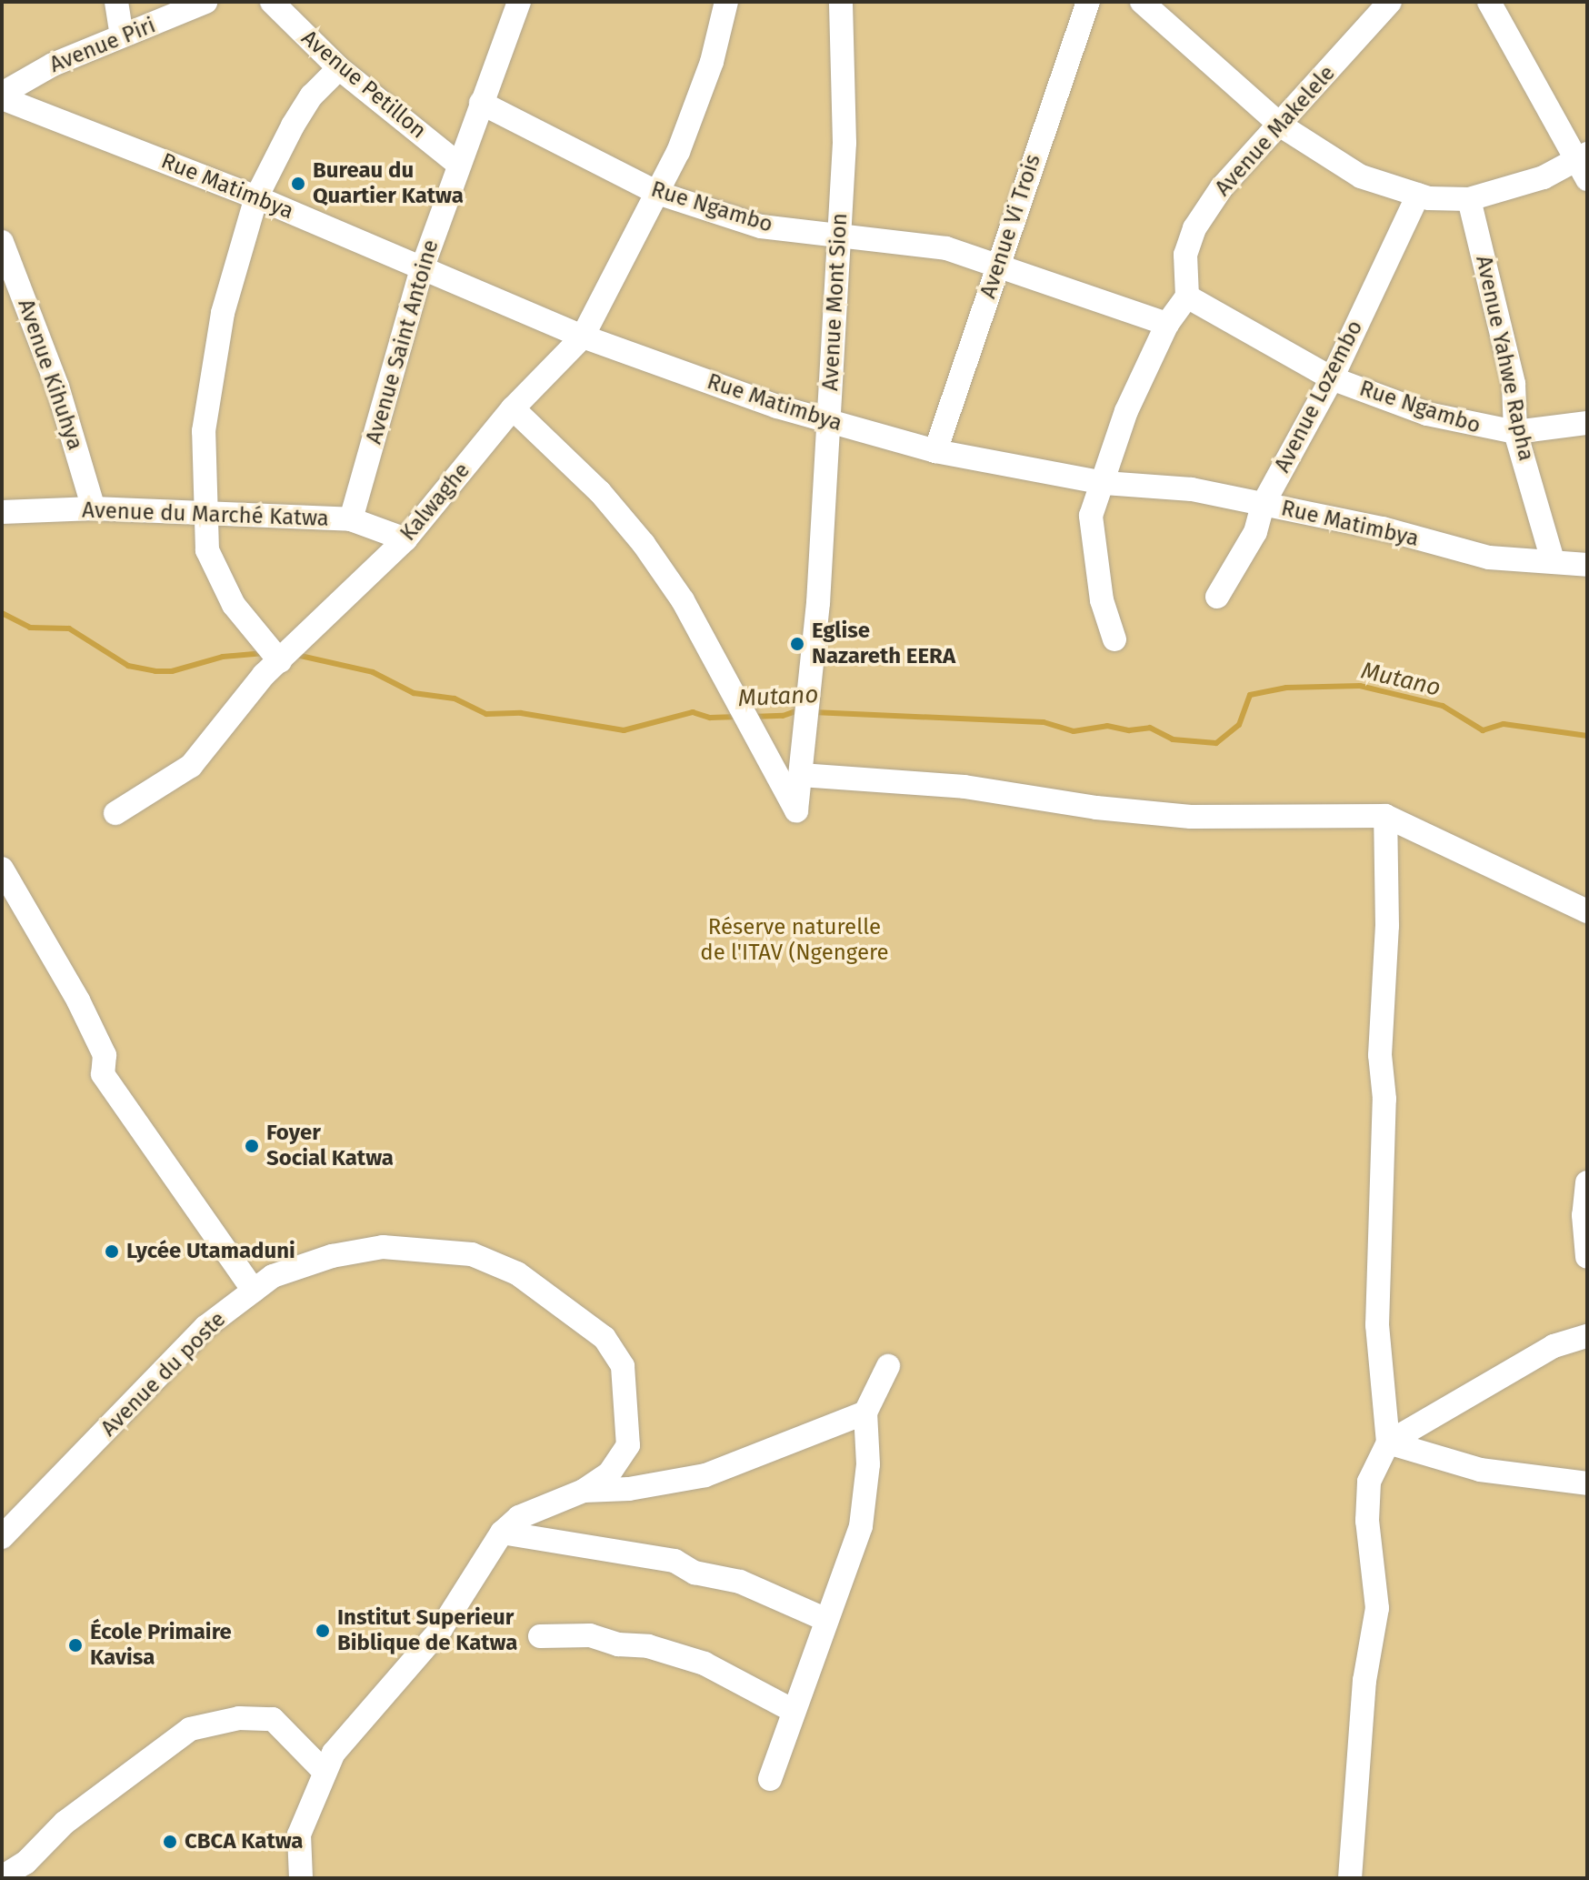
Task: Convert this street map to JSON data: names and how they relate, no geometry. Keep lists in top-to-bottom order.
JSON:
{
  "streets": {
    "street": [
      "Avenue Piri",
      "Avenue Petillon",
      "Avenue Makelele",
      "Rue Matimbya",
      "Rue Ngambo",
      "Avenue Vi Trois",
      "Avenue Mont Sion",
      "Avenue Saint Antoine",
      "Avenue Yahwe Rapha",
      "Avenue Kihuhya",
      "Avenue Lozembo",
      "Kalwaghe",
      "Avenue du Marché Katwa",
      "Avenue du poste"
    ]
  },
  "crossings": [
    ["Avenue Piri", "Rue Matimbya"],
    ["Avenue Petillon", "Avenue Saint Antoine"],
    ["Avenue Makelele", "Rue Ngambo"],
    ["Rue Matimbya", "Avenue Vi Trois"],
    ["Rue Matimbya", "Avenue Mont Sion"],
    ["Rue Matimbya", "Avenue Saint Antoine"],
    ["Rue Matimbya", "Avenue Yahwe Rapha"],
    ["Rue Matimbya", "Avenue Lozembo"],
    ["Rue Matimbya", "Kalwaghe"],
    ["Rue Ngambo", "Avenue Vi Trois"],
    ["Rue Ngambo", "Avenue Mont Sion"],
    ["Rue Ngambo", "Avenue Saint Antoine"],
    ["Rue Ngambo", "Avenue Yahwe Rapha"],
    ["Rue Ngambo", "Avenue Lozembo"],
    ["Rue Ngambo", "Kalwaghe"],
    ["Avenue Mont Sion", "Kalwaghe"],
    ["Avenue Saint Antoine", "Avenue du Marché Katwa"],
    ["Avenue Kihuhya", "Avenue du Marché Katwa"],
    ["Kalwaghe", "Avenue du Marché Katwa"]
  ],
  "water": ["Mutano"],
  "parks": ["Réserve naturelle de l'ITAV (Ngengere"],
  "places": [
    "Bureau du Quartier Katwa",
    "Eglise Nazareth EERA",
    "Foyer Social Katwa",
    "Lycée Utamaduni",
    "Institut Superieur Biblique de Katwa",
    "École Primaire Kavisa",
    "CBCA Katwa"
  ]
}
